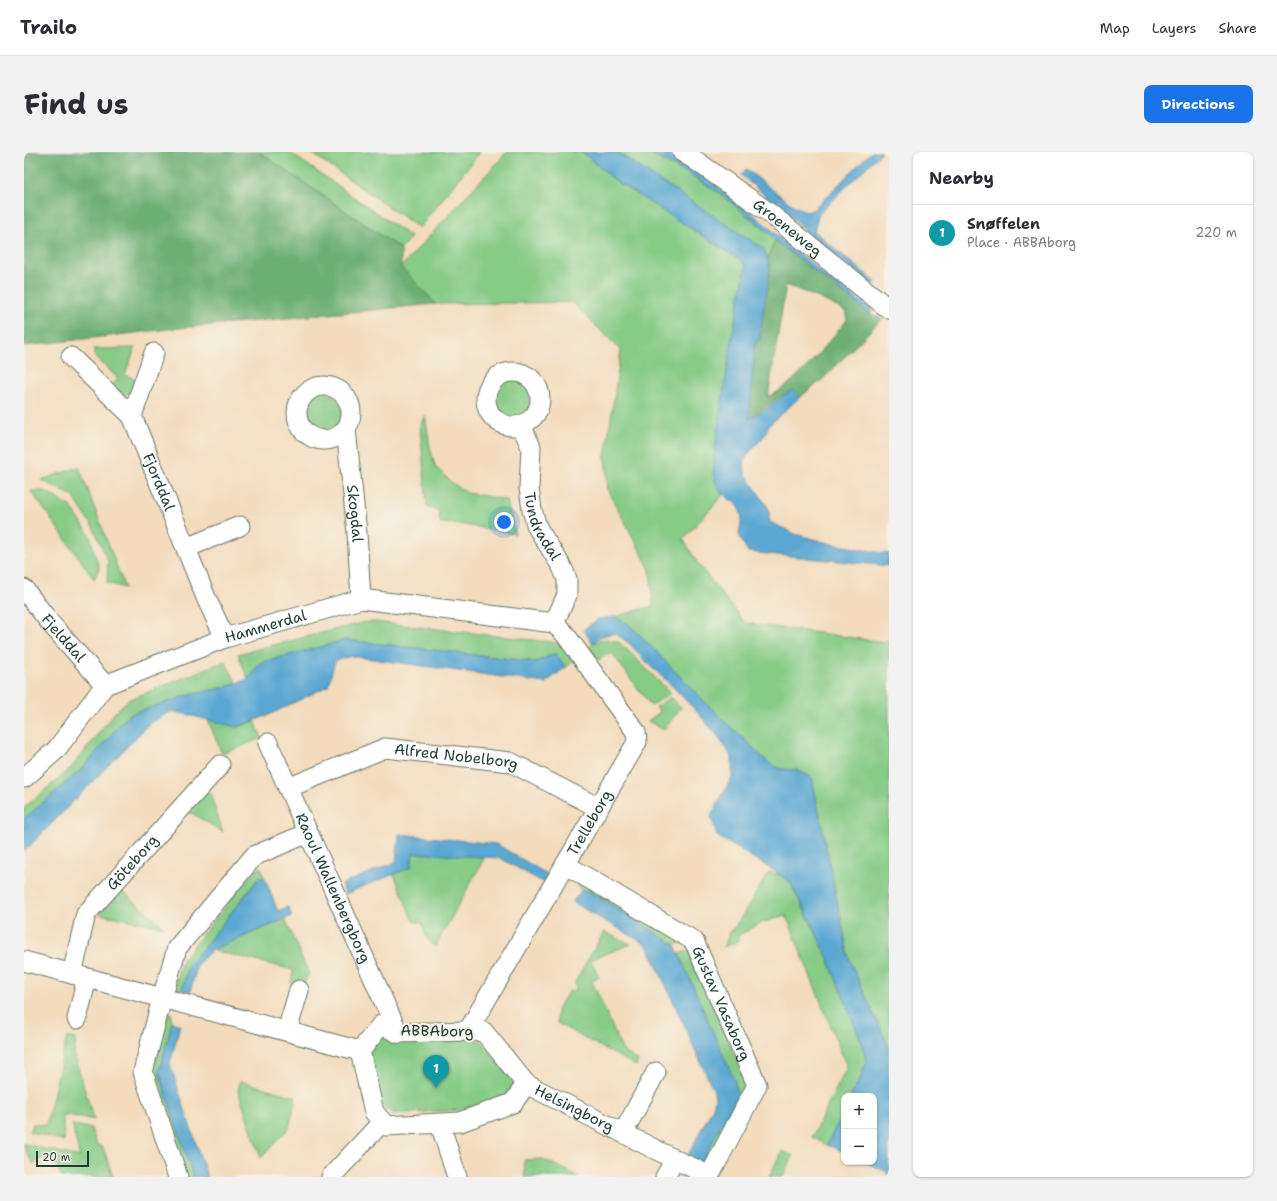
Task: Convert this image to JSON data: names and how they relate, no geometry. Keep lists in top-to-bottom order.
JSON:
{
  "streets": {
    "street": [
      "Groeneweg",
      "Fjorddal",
      "Skogdal",
      "Tundradal",
      "Hammerdal",
      "Fjelddal",
      "Alfred Nobelborg",
      "Trelleborg",
      "Göteborg",
      "Raoul Wallenbergborg",
      "Gustav Vasaborg",
      "ABBAborg",
      "Helsingborg"
    ]
  },
  "crossings": [
    ["Fjorddal", "Hammerdal"],
    ["Skogdal", "Hammerdal"],
    ["Tundradal", "Hammerdal"],
    ["Tundradal", "Trelleborg"],
    ["Hammerdal", "Fjelddal"],
    ["Hammerdal", "Trelleborg"],
    ["Alfred Nobelborg", "Trelleborg"],
    ["Alfred Nobelborg", "Raoul Wallenbergborg"],
    ["Trelleborg", "Gustav Vasaborg"],
    ["Trelleborg", "ABBAborg"],
    ["Raoul Wallenbergborg", "ABBAborg"],
    ["Gustav Vasaborg", "Helsingborg"],
    ["ABBAborg", "Helsingborg"]
  ],
  "scale_bar": "20 m",
  "page": {
    "header": "Trailo",
    "nav": ["Map", "Layers", "Share"],
    "title": "Find us",
    "buttons": "Directions",
    "heading": "Nearby",
    "list": [
      {
        "mark": "1",
        "name": "Snøffelen",
        "note": "Place · ABBAborg",
        "value": "220 m"
      }
    ],
    "pins": "1",
    "map_buttons": ["+", "−"],
    "scale": "20 m"
  }
}
